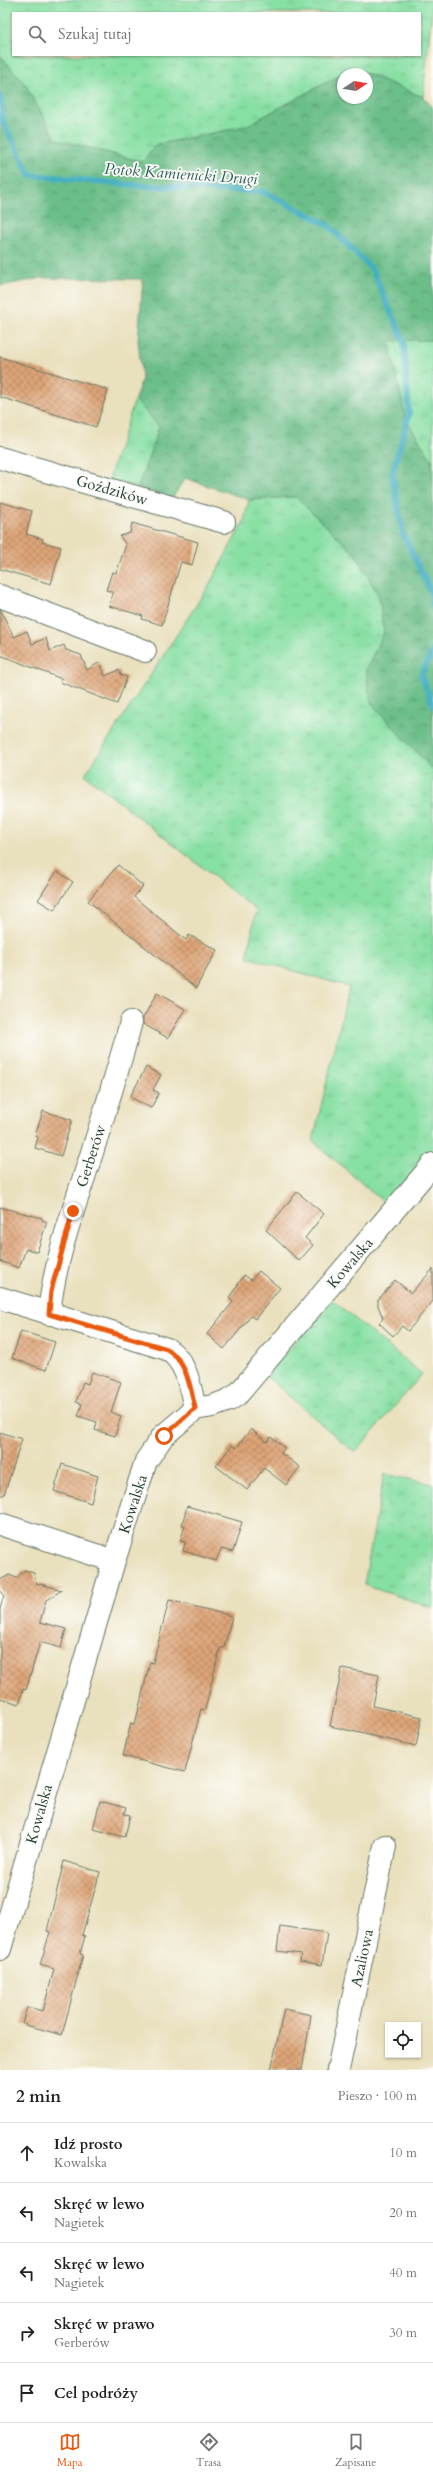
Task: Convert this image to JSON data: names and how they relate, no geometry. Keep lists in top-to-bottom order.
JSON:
{
  "streets": {
    "street": [
      "Goździków",
      "Gerberów",
      "Kowalska",
      "Azaliowa"
    ]
  },
  "water": ["Potok Kamienicki Drugi"],
  "north": "right",
  "page": {
    "search": "Szukaj tutaj",
    "heading": ["2 min", "Pieszo · 100 m"],
    "list": [
      ["Idź prosto", "Kowalska", "10 m"],
      ["Skręć w lewo", "Nagietek", "20 m"],
      ["Skręć w lewo", "Nagietek", "40 m"],
      ["Skręć w prawo", "Gerberów", "30 m"],
      "Cel podróży"
    ],
    "nav": ["Mapa", "Trasa", "Zapisane"]
  }
}
